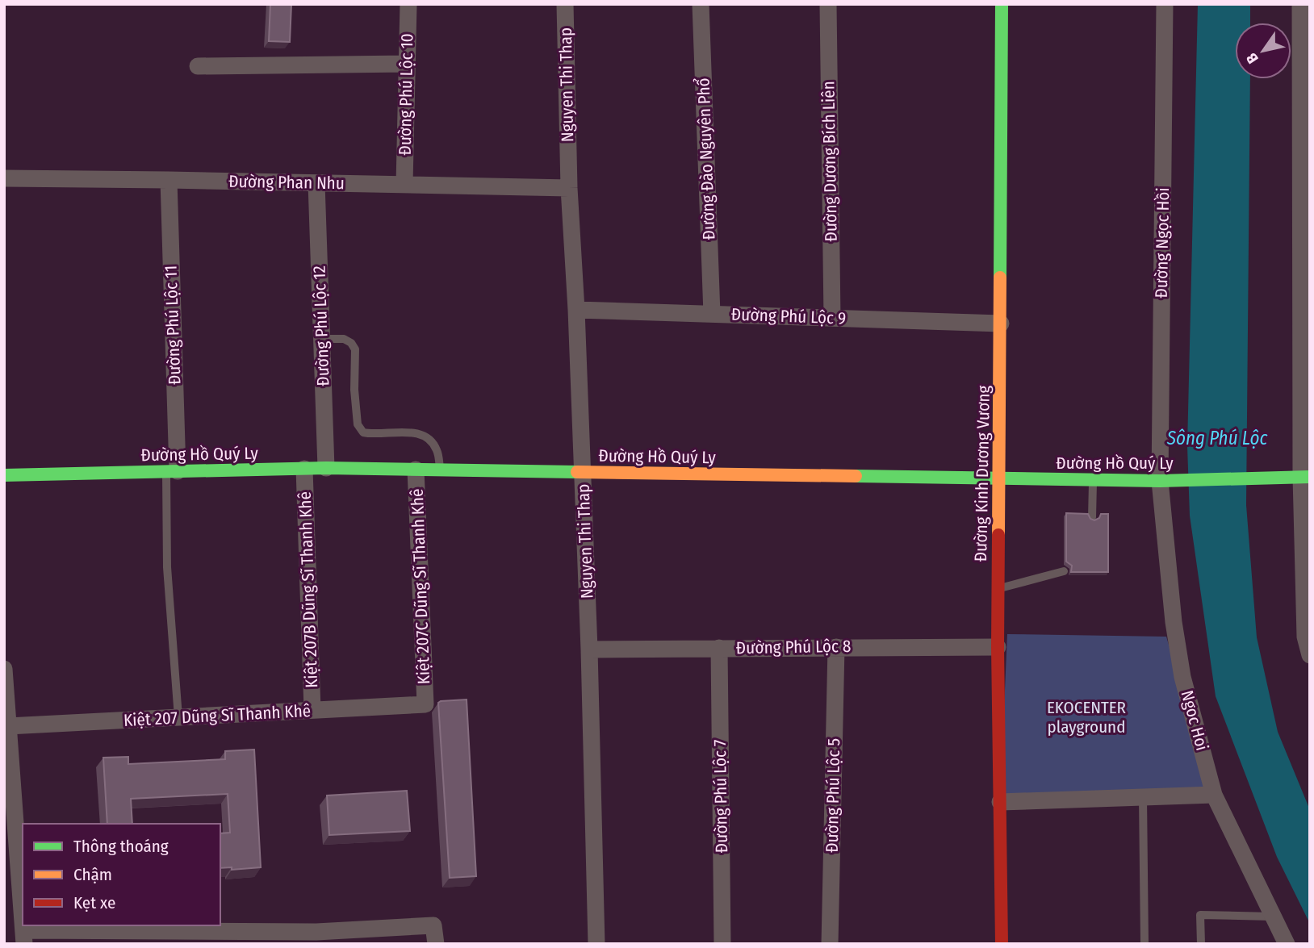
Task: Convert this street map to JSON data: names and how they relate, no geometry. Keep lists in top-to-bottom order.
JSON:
{
  "streets": {
    "street": [
      "Nguyen Thi Thap",
      "Đường Phú Lộc 10",
      "Đường Đào Nguyên Phổ",
      "Đường Dương Bích Liên",
      "Đường Phan Nhu",
      "Đường Ngọc Hồi",
      "Đường Phú Lộc 9",
      "Đường Phú Lộc 11",
      "Đường Phú Lộc 12",
      "Đường Hồ Quý Ly",
      "Đường Kinh Dương Vương",
      "Kiệt 207C Dũng Sĩ Thanh Khê",
      "Kiệt 207B Dũng Sĩ Thanh Khê",
      "Đường Phú Lộc 8",
      "Kiệt 207 Dũng Sĩ Thanh Khê",
      "Ngoc Hoi",
      "Đường Phú Lộc 5",
      "Đường Phú Lộc 7"
    ]
  },
  "crossings": [
    ["Nguyen Thi Thap", "Đường Phan Nhu"],
    ["Nguyen Thi Thap", "Đường Phú Lộc 9"],
    ["Nguyen Thi Thap", "Đường Hồ Quý Ly"],
    ["Nguyen Thi Thap", "Đường Phú Lộc 8"],
    ["Đường Phú Lộc 10", "Đường Phan Nhu"],
    ["Đường Đào Nguyên Phổ", "Đường Phú Lộc 9"],
    ["Đường Dương Bích Liên", "Đường Phú Lộc 9"],
    ["Đường Phan Nhu", "Đường Phú Lộc 11"],
    ["Đường Phan Nhu", "Đường Phú Lộc 12"],
    ["Đường Ngọc Hồi", "Đường Hồ Quý Ly"],
    ["Đường Ngọc Hồi", "Ngoc Hoi"],
    ["Đường Phú Lộc 9", "Đường Kinh Dương Vương"],
    ["Đường Phú Lộc 11", "Đường Hồ Quý Ly"],
    ["Đường Phú Lộc 12", "Đường Hồ Quý Ly"],
    ["Đường Hồ Quý Ly", "Đường Kinh Dương Vương"],
    ["Đường Hồ Quý Ly", "Kiệt 207C Dũng Sĩ Thanh Khê"],
    ["Đường Hồ Quý Ly", "Kiệt 207B Dũng Sĩ Thanh Khê"],
    ["Đường Hồ Quý Ly", "Ngoc Hoi"],
    ["Đường Kinh Dương Vương", "Đường Phú Lộc 8"],
    ["Kiệt 207C Dũng Sĩ Thanh Khê", "Kiệt 207 Dũng Sĩ Thanh Khê"],
    ["Kiệt 207B Dũng Sĩ Thanh Khê", "Kiệt 207 Dũng Sĩ Thanh Khê"],
    ["Đường Phú Lộc 8", "Đường Phú Lộc 5"],
    ["Đường Phú Lộc 8", "Đường Phú Lộc 7"]
  ],
  "water": ["Sông Phú Lộc"],
  "parks": ["EKOCENTER playground"],
  "legend": ["Thông thoáng", "Chậm", "Kẹt xe"],
  "north": "bottom left"
}
